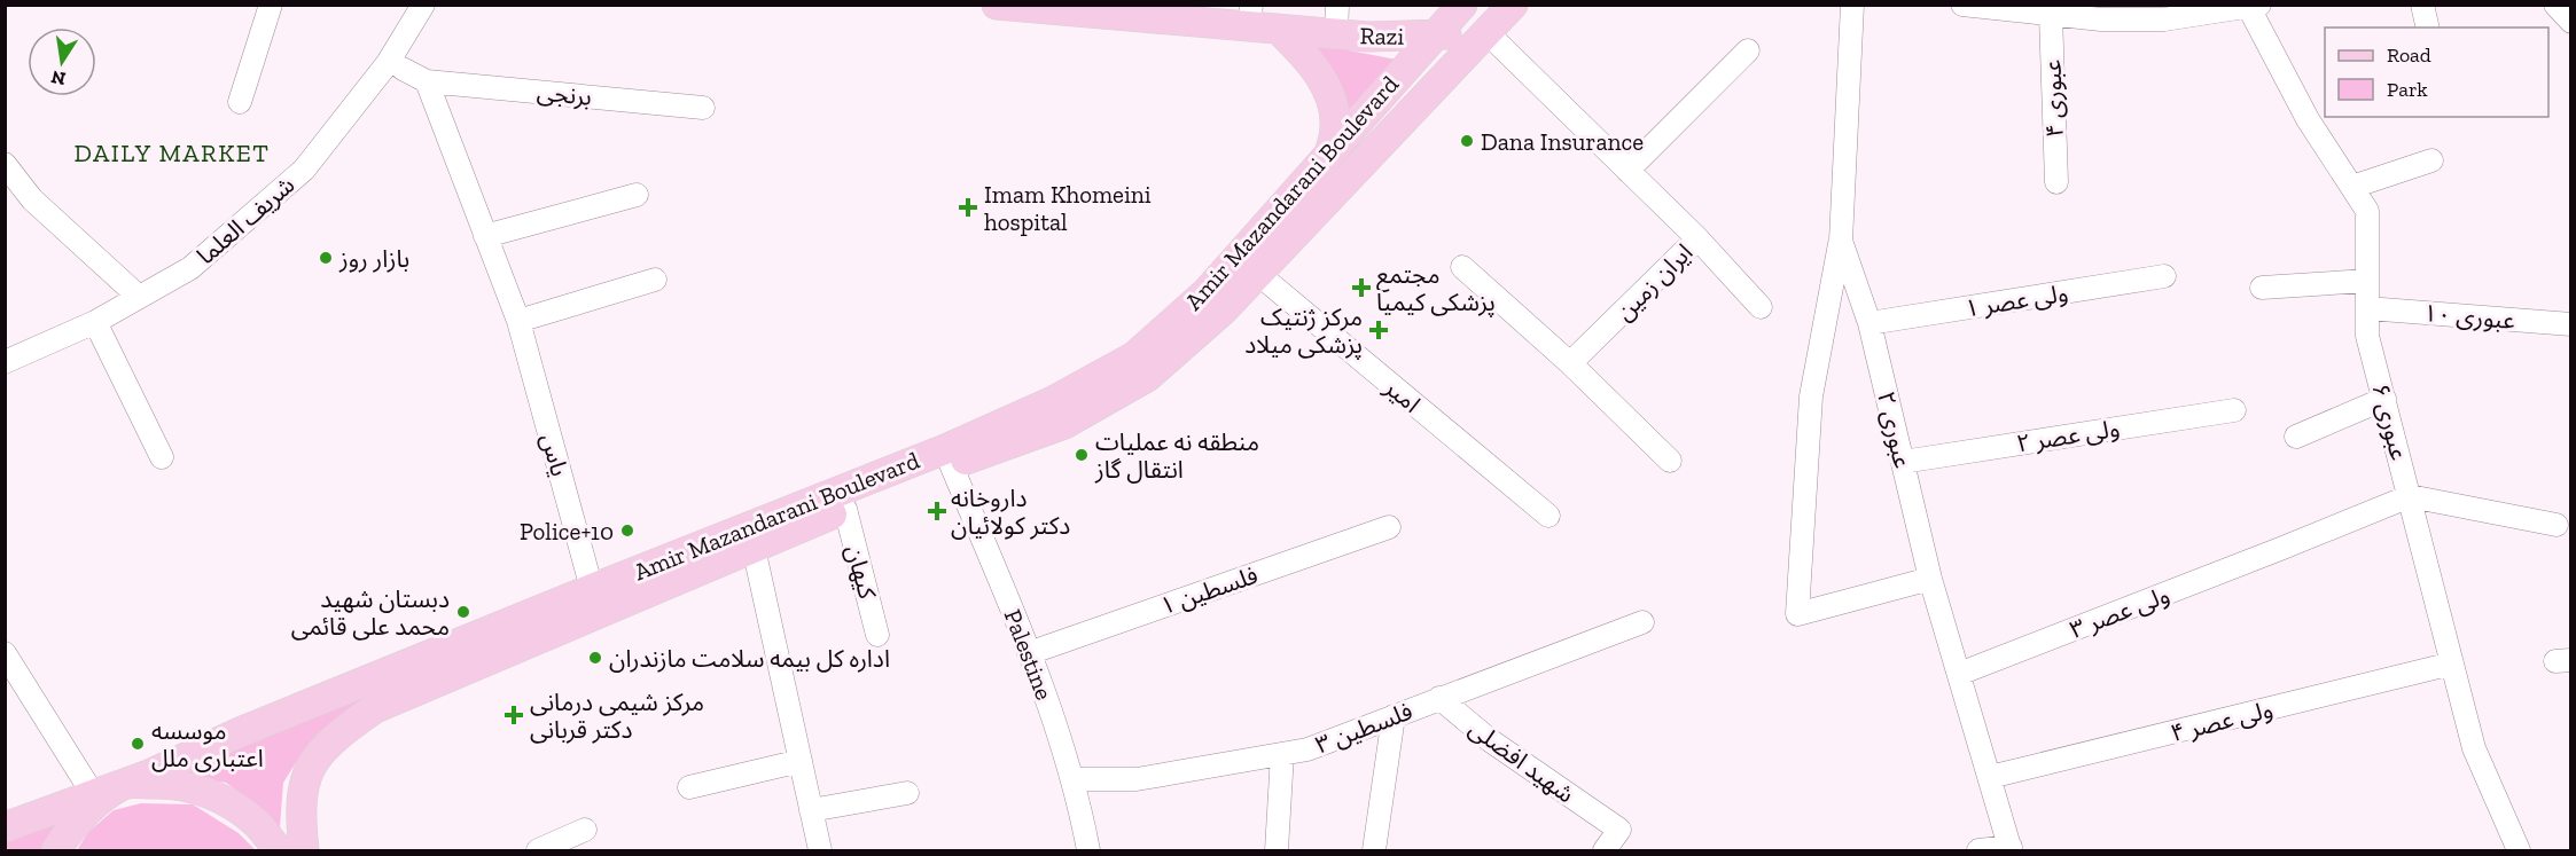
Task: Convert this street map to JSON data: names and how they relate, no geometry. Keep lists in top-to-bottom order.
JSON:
{
  "streets": {
    "main road": ["Razi", "Amir Mazandarani Boulevard"],
    "street": [
      "برنجی",
      "عبوری ۴",
      "شریف العلما",
      "ایران زمین",
      "ولی عصر ۱",
      "عبوری ۱۰",
      "امیر",
      "عبوری ۶",
      "عبوری ۲",
      "ولی عصر ۲",
      "یاس",
      "کیهان",
      "فلسطین ۱",
      "ولی عصر ۳",
      "Palestine",
      "ولی عصر ۴",
      "فلسطین ۳",
      "شهید افضلی"
    ]
  },
  "crossings": [
    ["Razi", "Amir Mazandarani Boulevard"],
    ["Razi", "ایران زمین"],
    ["برنجی", "یاس"],
    ["Amir Mazandarani Boulevard", "ایران زمین"],
    ["Amir Mazandarani Boulevard", "امیر"],
    ["Amir Mazandarani Boulevard", "یاس"],
    ["Amir Mazandarani Boulevard", "کیهان"],
    ["Amir Mazandarani Boulevard", "Palestine"],
    ["ولی عصر ۱", "عبوری ۲"],
    ["عبوری ۱۰", "عبوری ۶"],
    ["عبوری ۶", "ولی عصر ۳"],
    ["عبوری ۶", "ولی عصر ۴"],
    ["عبوری ۲", "ولی عصر ۲"],
    ["عبوری ۲", "ولی عصر ۳"],
    ["عبوری ۲", "ولی عصر ۴"],
    ["فلسطین ۱", "Palestine"],
    ["Palestine", "فلسطین ۳"],
    ["فلسطین ۳", "شهید افضلی"]
  ],
  "districts": ["DAILY MARKET"],
  "places": {
    "other": [
      "Dana Insurance",
      "بازار روز",
      "منطقه نه عملیات انتقال گاز",
      "Police+10",
      "دبستان شهید محمد علی قائمی",
      "اداره کل بیمه سلامت مازندران",
      "موسسه اعتباری ملل"
    ],
    "health": [
      "Imam Khomeini hospital",
      "مجتمع پزشکی کیمیا",
      "مرکز ژنتیک پزشکی میلاد",
      "داروخانه دکتر کولائیان",
      "مرکز شیمی درمانی دکتر قربانی"
    ]
  },
  "legend": ["Road", "Park"],
  "north": "bottom"
}
